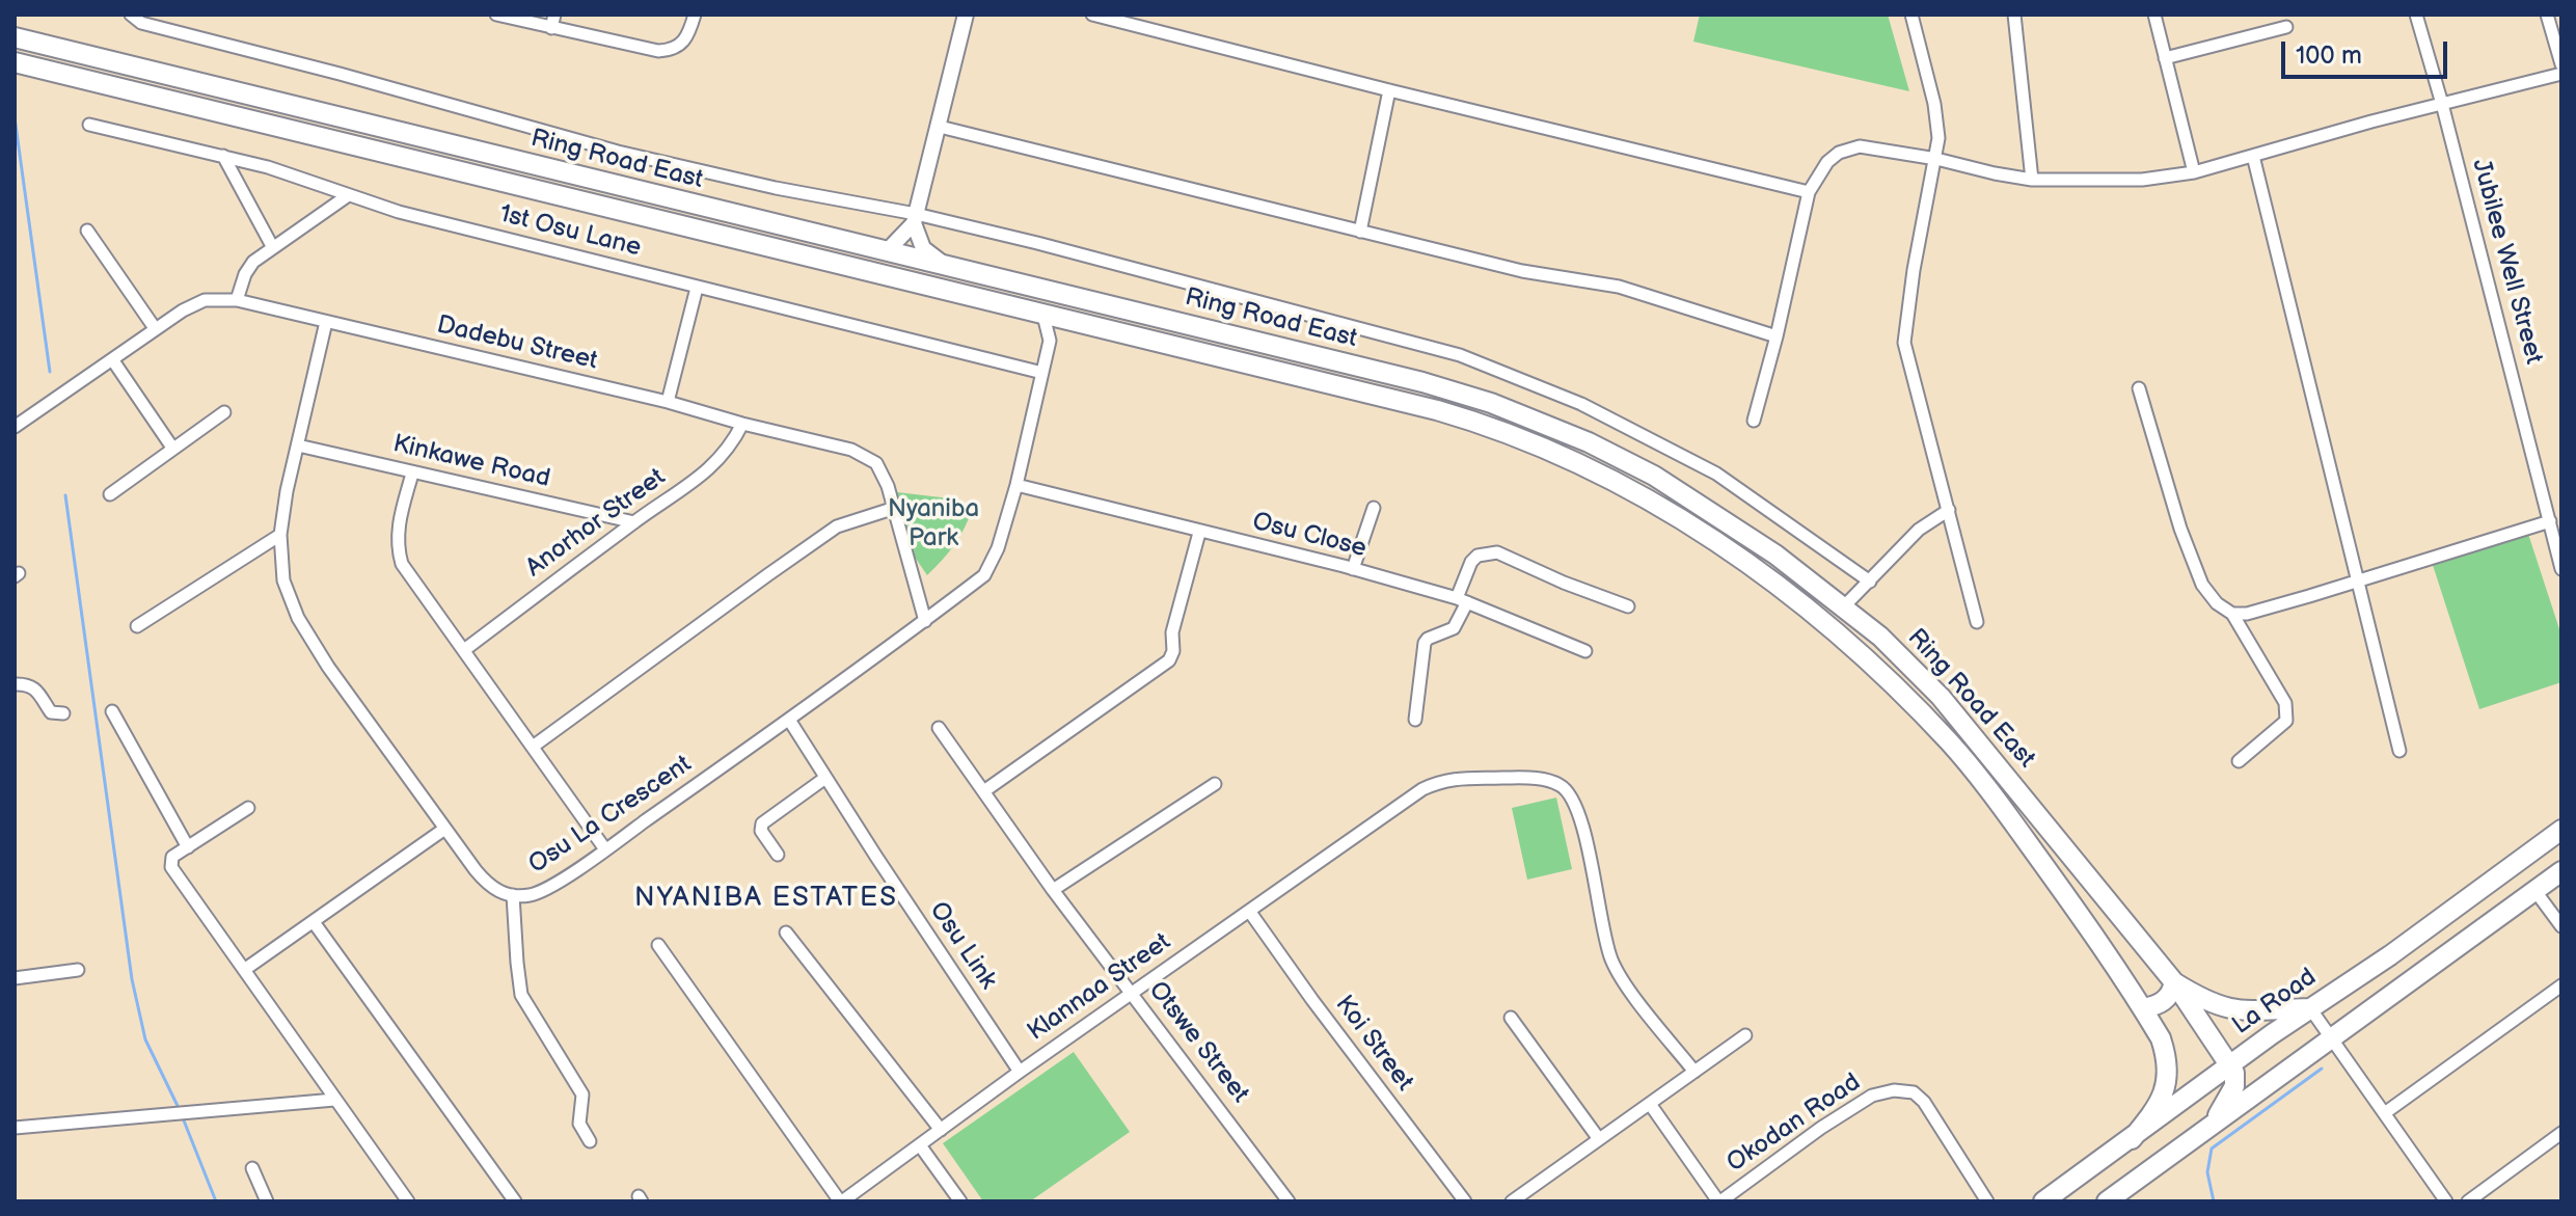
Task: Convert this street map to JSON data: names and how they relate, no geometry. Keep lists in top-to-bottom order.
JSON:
{
  "streets": {
    "main road": ["Ring Road East", "La Road"],
    "street": [
      "1st Osu Lane",
      "Jubilee Well Street",
      "Dadebu Street",
      "Kinkawe Road",
      "Anorhor Street",
      "Osu Close",
      "Osu La Crescent",
      "Osu Link",
      "Klannaa Street",
      "Otswe Street",
      "Koi Street",
      "Okodan Road"
    ]
  },
  "crossings": [
    ["Ring Road East", "Osu La Crescent"],
    ["Ring Road East", "La Road"],
    ["1st Osu Lane", "Osu La Crescent"],
    ["Dadebu Street", "Anorhor Street"],
    ["Dadebu Street", "Osu La Crescent"],
    ["Kinkawe Road", "Anorhor Street"],
    ["Kinkawe Road", "Osu La Crescent"],
    ["Osu Close", "Osu La Crescent"],
    ["Osu La Crescent", "Osu Link"],
    ["Osu Link", "Klannaa Street"],
    ["Klannaa Street", "Otswe Street"],
    ["Klannaa Street", "Koi Street"]
  ],
  "districts": ["NYANIBA ESTATES"],
  "parks": ["Nyaniba Park"],
  "scale_bar": "100 m"
}
